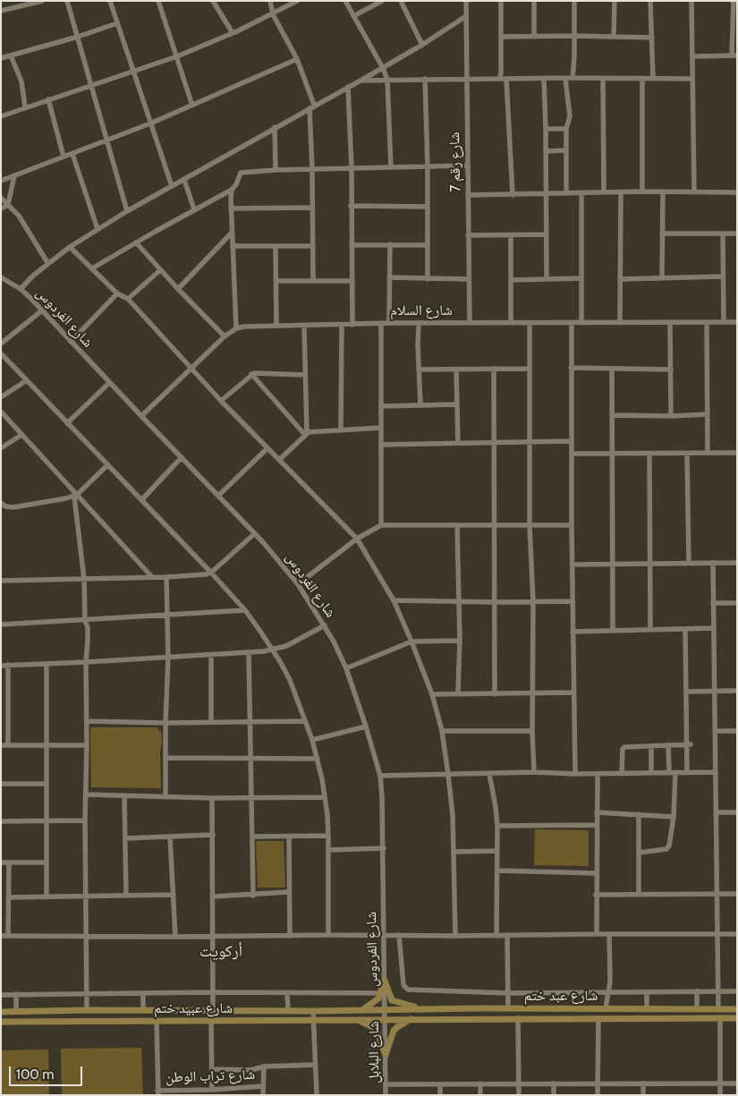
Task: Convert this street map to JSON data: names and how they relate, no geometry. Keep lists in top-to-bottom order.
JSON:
{
  "streets": {
    "main road": ["شارع عبد ختم", "شارع عبيد ختم"],
    "street": [
      "شارع رقم 7",
      "شارع السلام",
      "شارع الفردوس",
      "شارع البلابل",
      "شارع تراب الوطن"
    ]
  },
  "crossings": [
    ["شارع رقم 7", "شارع السلام"],
    ["شارع السلام", "شارع الفردوس"],
    ["شارع الفردوس", "شارع عبد ختم"],
    ["شارع الفردوس", "شارع عبيد ختم"],
    ["شارع الفردوس", "شارع البلابل"],
    ["شارع عبد ختم", "شارع عبيد ختم"],
    ["شارع عبد ختم", "شارع البلابل"],
    ["شارع عبيد ختم", "شارع البلابل"]
  ],
  "districts": ["أركويت"],
  "scale_bar": "100 m"
}
